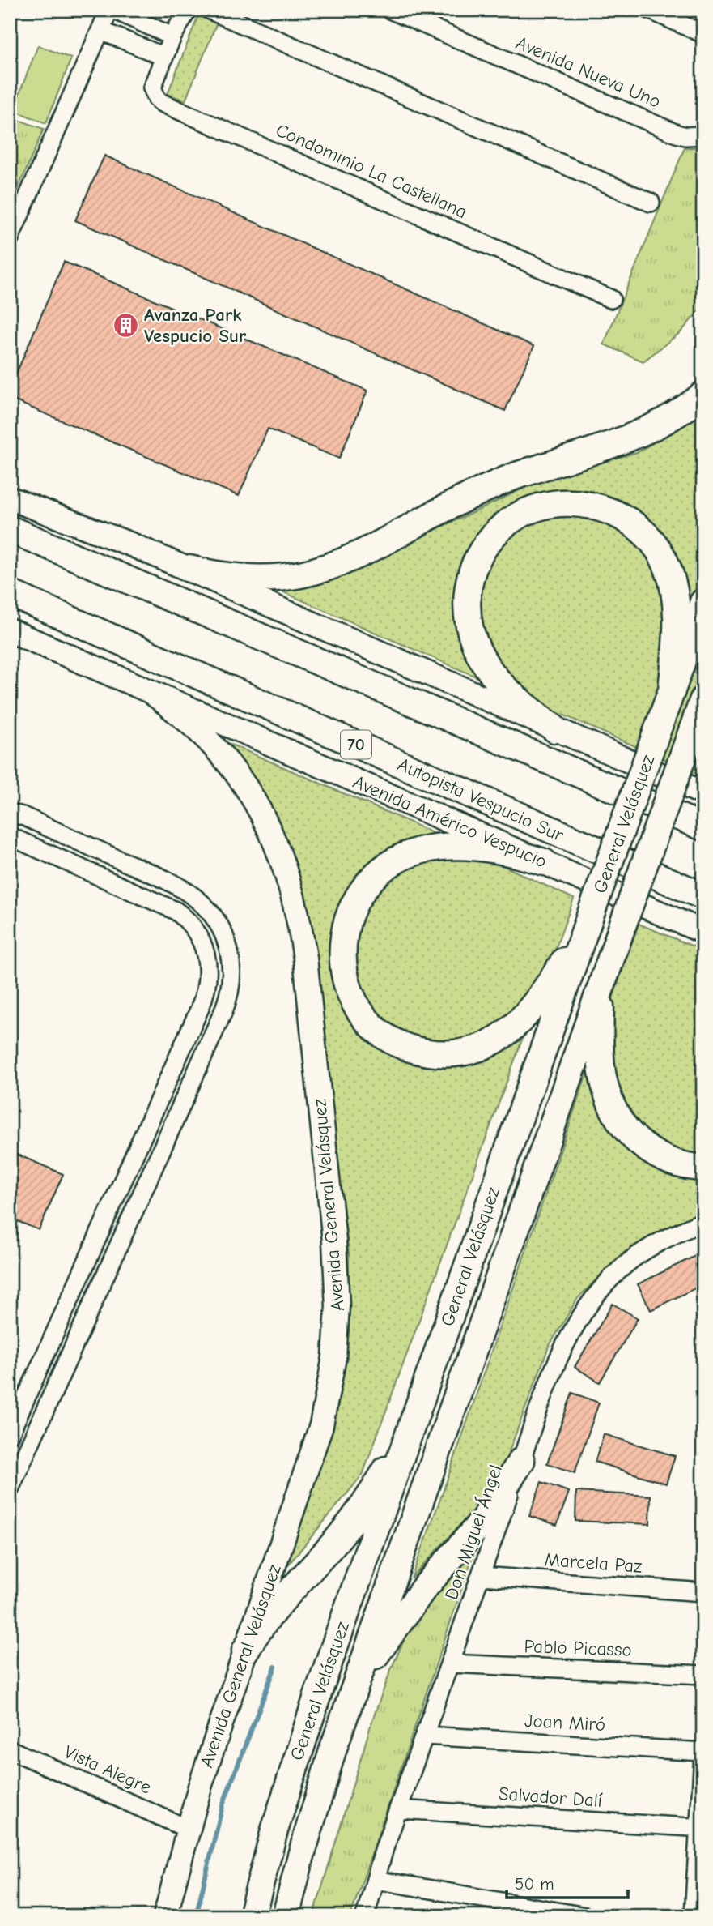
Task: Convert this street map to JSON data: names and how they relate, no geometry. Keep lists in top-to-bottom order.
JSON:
{
  "streets": {
    "highway": ["70", "Autopista Vespucio Sur", "General Velásquez"],
    "main road": ["Avenida Américo Vespucio", "Avenida General Velásquez"],
    "street": [
      "Avenida Nueva Uno",
      "Condominio La Castellana",
      "Don Miguel Ángel",
      "Marcela Paz",
      "Pablo Picasso",
      "Joan Miró",
      "Vista Alegre",
      "Salvador Dalí"
    ]
  },
  "crossings": [
    ["Avenida Américo Vespucio", "Avenida General Velásquez"],
    ["Avenida General Velásquez", "Vista Alegre"],
    ["Don Miguel Ángel", "Marcela Paz"],
    ["Don Miguel Ángel", "Pablo Picasso"],
    ["Don Miguel Ángel", "Joan Miró"],
    ["Don Miguel Ángel", "Salvador Dalí"]
  ],
  "places": {
    "building": ["Avanza Park Vespucio Sur"]
  },
  "scale_bar": "50 m"
}
